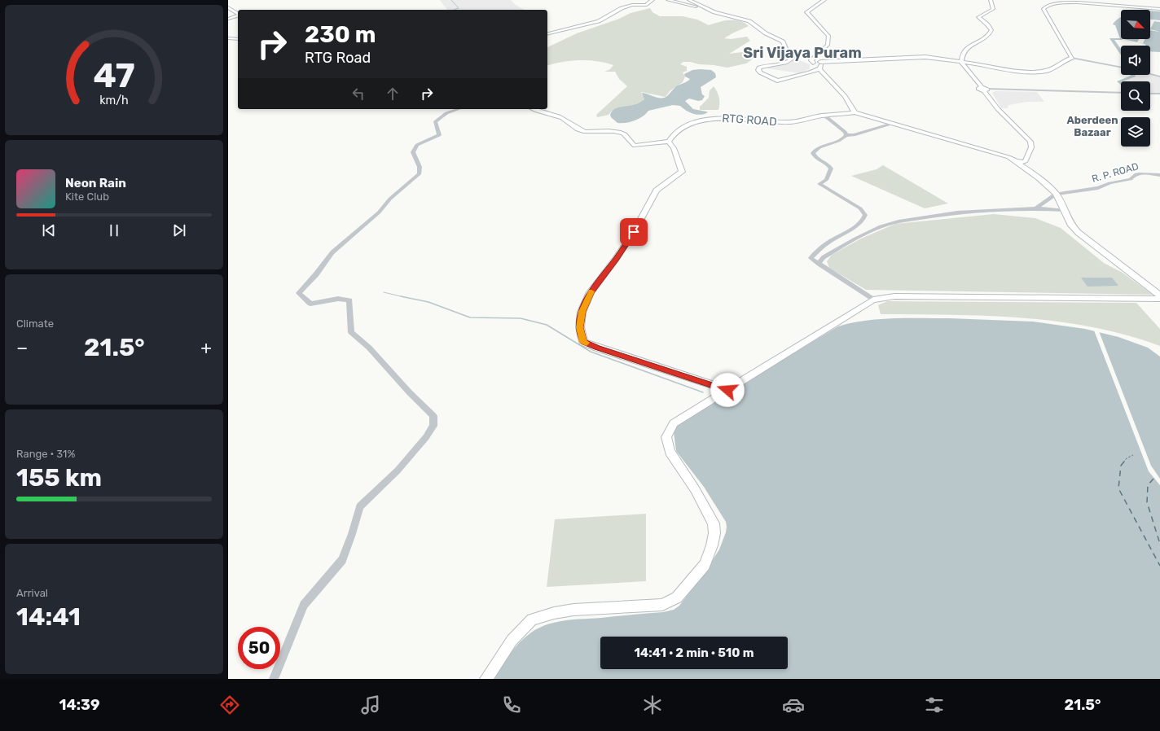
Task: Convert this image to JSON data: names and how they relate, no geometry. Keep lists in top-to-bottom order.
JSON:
{
  "streets": {
    "main road": ["RTG ROAD"],
    "street": ["R. P. ROAD"]
  },
  "districts": ["Sri Vijaya Puram", "Aberdeen Bazaar"],
  "north": "bottom right",
  "page": {
    "turn": ["230 m", "RTG Road"],
    "song": ["Neon Rain", "Kite Club"],
    "tile": [
      "Climate",
      ["Range · 31%", "155 km"],
      ["Arrival", "14:41"]
    ],
    "heat": ["−", "21.5°", "+"],
    "limit": "50",
    "trip": "14:41 · 2 min · 510 m",
    "tabs": ["14:39", "21.5°"],
    "gauge": ["47", "km/h"]
  }
}
